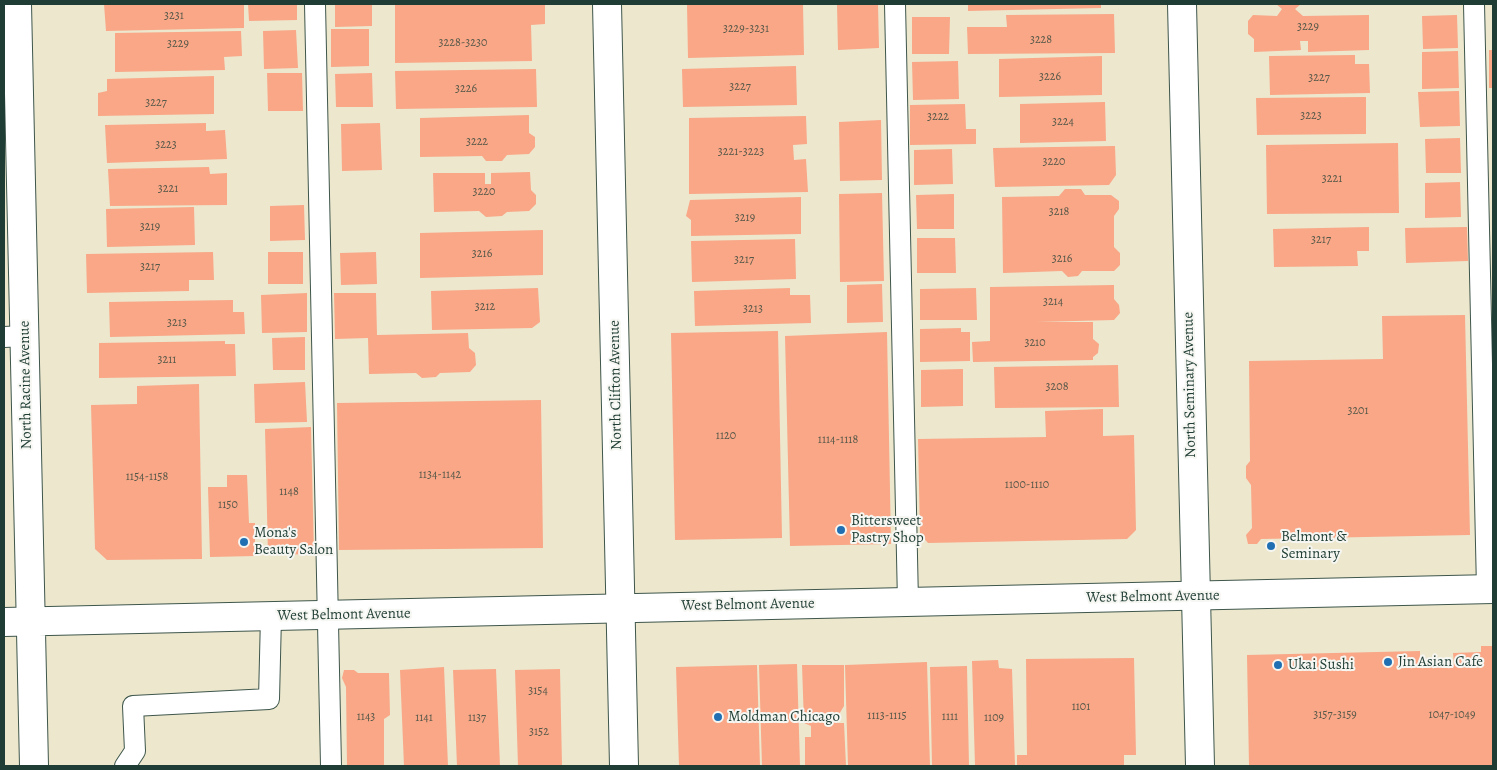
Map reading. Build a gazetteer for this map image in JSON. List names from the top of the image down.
{
  "streets": {
    "street": [
      "North Racine Avenue",
      "North Clifton Avenue",
      "North Seminary Avenue",
      "West Belmont Avenue"
    ]
  },
  "crossings": [
    ["North Racine Avenue", "West Belmont Avenue"],
    ["North Clifton Avenue", "West Belmont Avenue"],
    ["North Seminary Avenue", "West Belmont Avenue"]
  ],
  "places": [
    "Bittersweet Pastry Shop",
    "Mona's Beauty Salon",
    "Belmont & Seminary",
    "Jin Asian Cafe",
    "Ukai Sushi",
    "Moldman Chicago"
  ],
  "house_numbers": [
    "3231",
    "3229",
    "3229-3231",
    "3228",
    "3228-3230",
    "3229",
    "3226",
    "3227",
    "3227",
    "3226",
    "3227",
    "3223",
    "3222",
    "3224",
    "3222",
    "3223",
    "3221-3223",
    "3220",
    "3221",
    "3221",
    "3220",
    "3218",
    "3219",
    "3219",
    "3217",
    "3216",
    "3216",
    "3217",
    "3217",
    "3214",
    "3212",
    "3213",
    "3213",
    "3210",
    "3211",
    "3208",
    "3201",
    "1120",
    "1114-1118",
    "1134-1142",
    "1154-1158",
    "1100-1110",
    "1148",
    "1150",
    "3154",
    "1101",
    "3157-3159",
    "1047-1049",
    "1113-1115",
    "1143",
    "1111",
    "1141",
    "1137",
    "1109",
    "3152"
  ]
}
